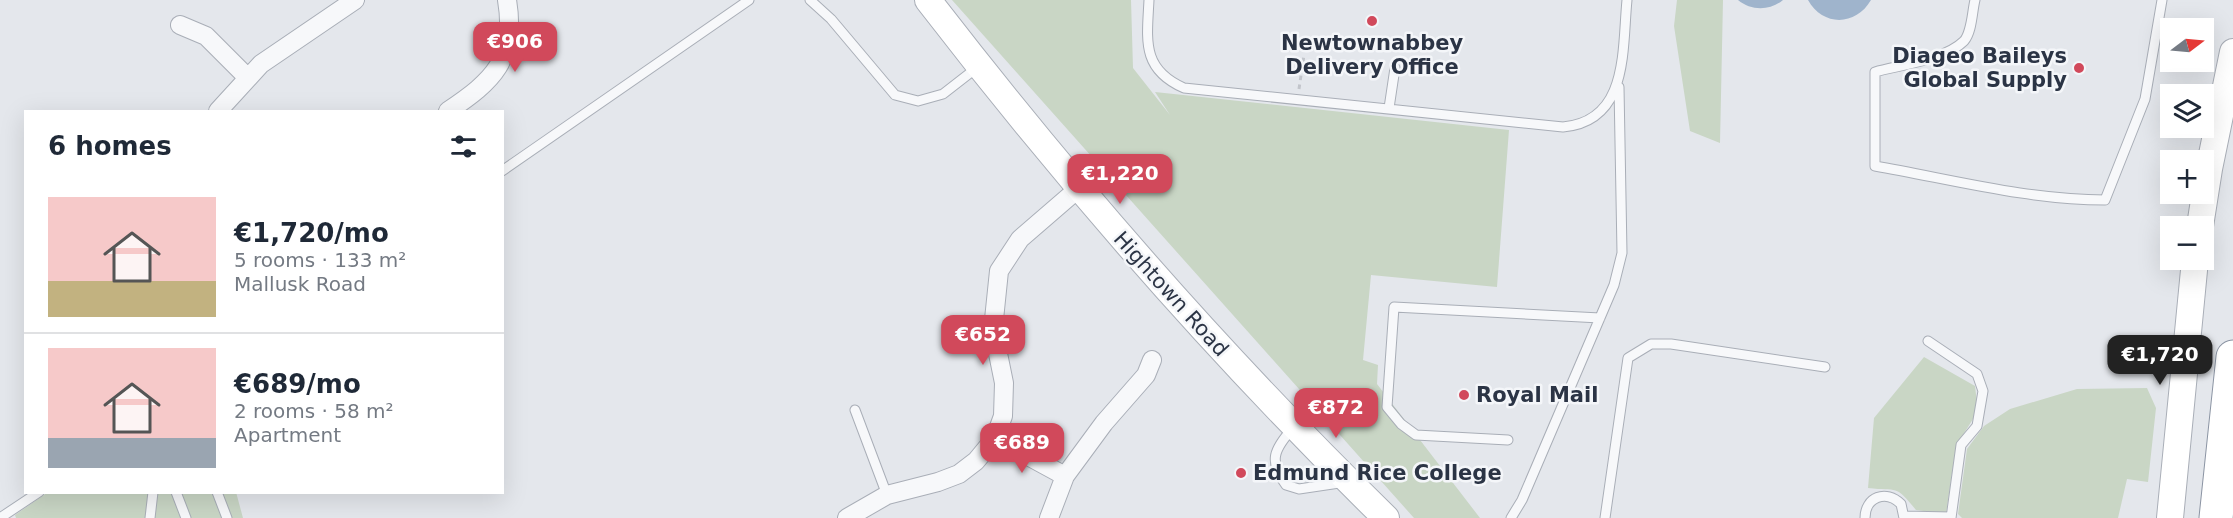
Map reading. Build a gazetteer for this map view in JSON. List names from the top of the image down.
{
  "streets": {
    "main road": ["Hightown Road"]
  },
  "places": [
    "Newtownabbey Delivery Office",
    "Diageo Baileys Global Supply",
    "Royal Mail",
    "Edmund Rice College"
  ],
  "north": "right",
  "page": {
    "map_buttons": ["+", "−"],
    "price": [
      "€906",
      "€1,220",
      "€652",
      "€1,720",
      "€872",
      "€689"
    ],
    "heading": "6 homes",
    "list": [
      {
        "name": "€1,720/mo",
        "note": "5 rooms · 133 m² · Mallusk Road"
      },
      {
        "name": "€689/mo",
        "note": "2 rooms · 58 m² · Apartment"
      }
    ]
  }
}
